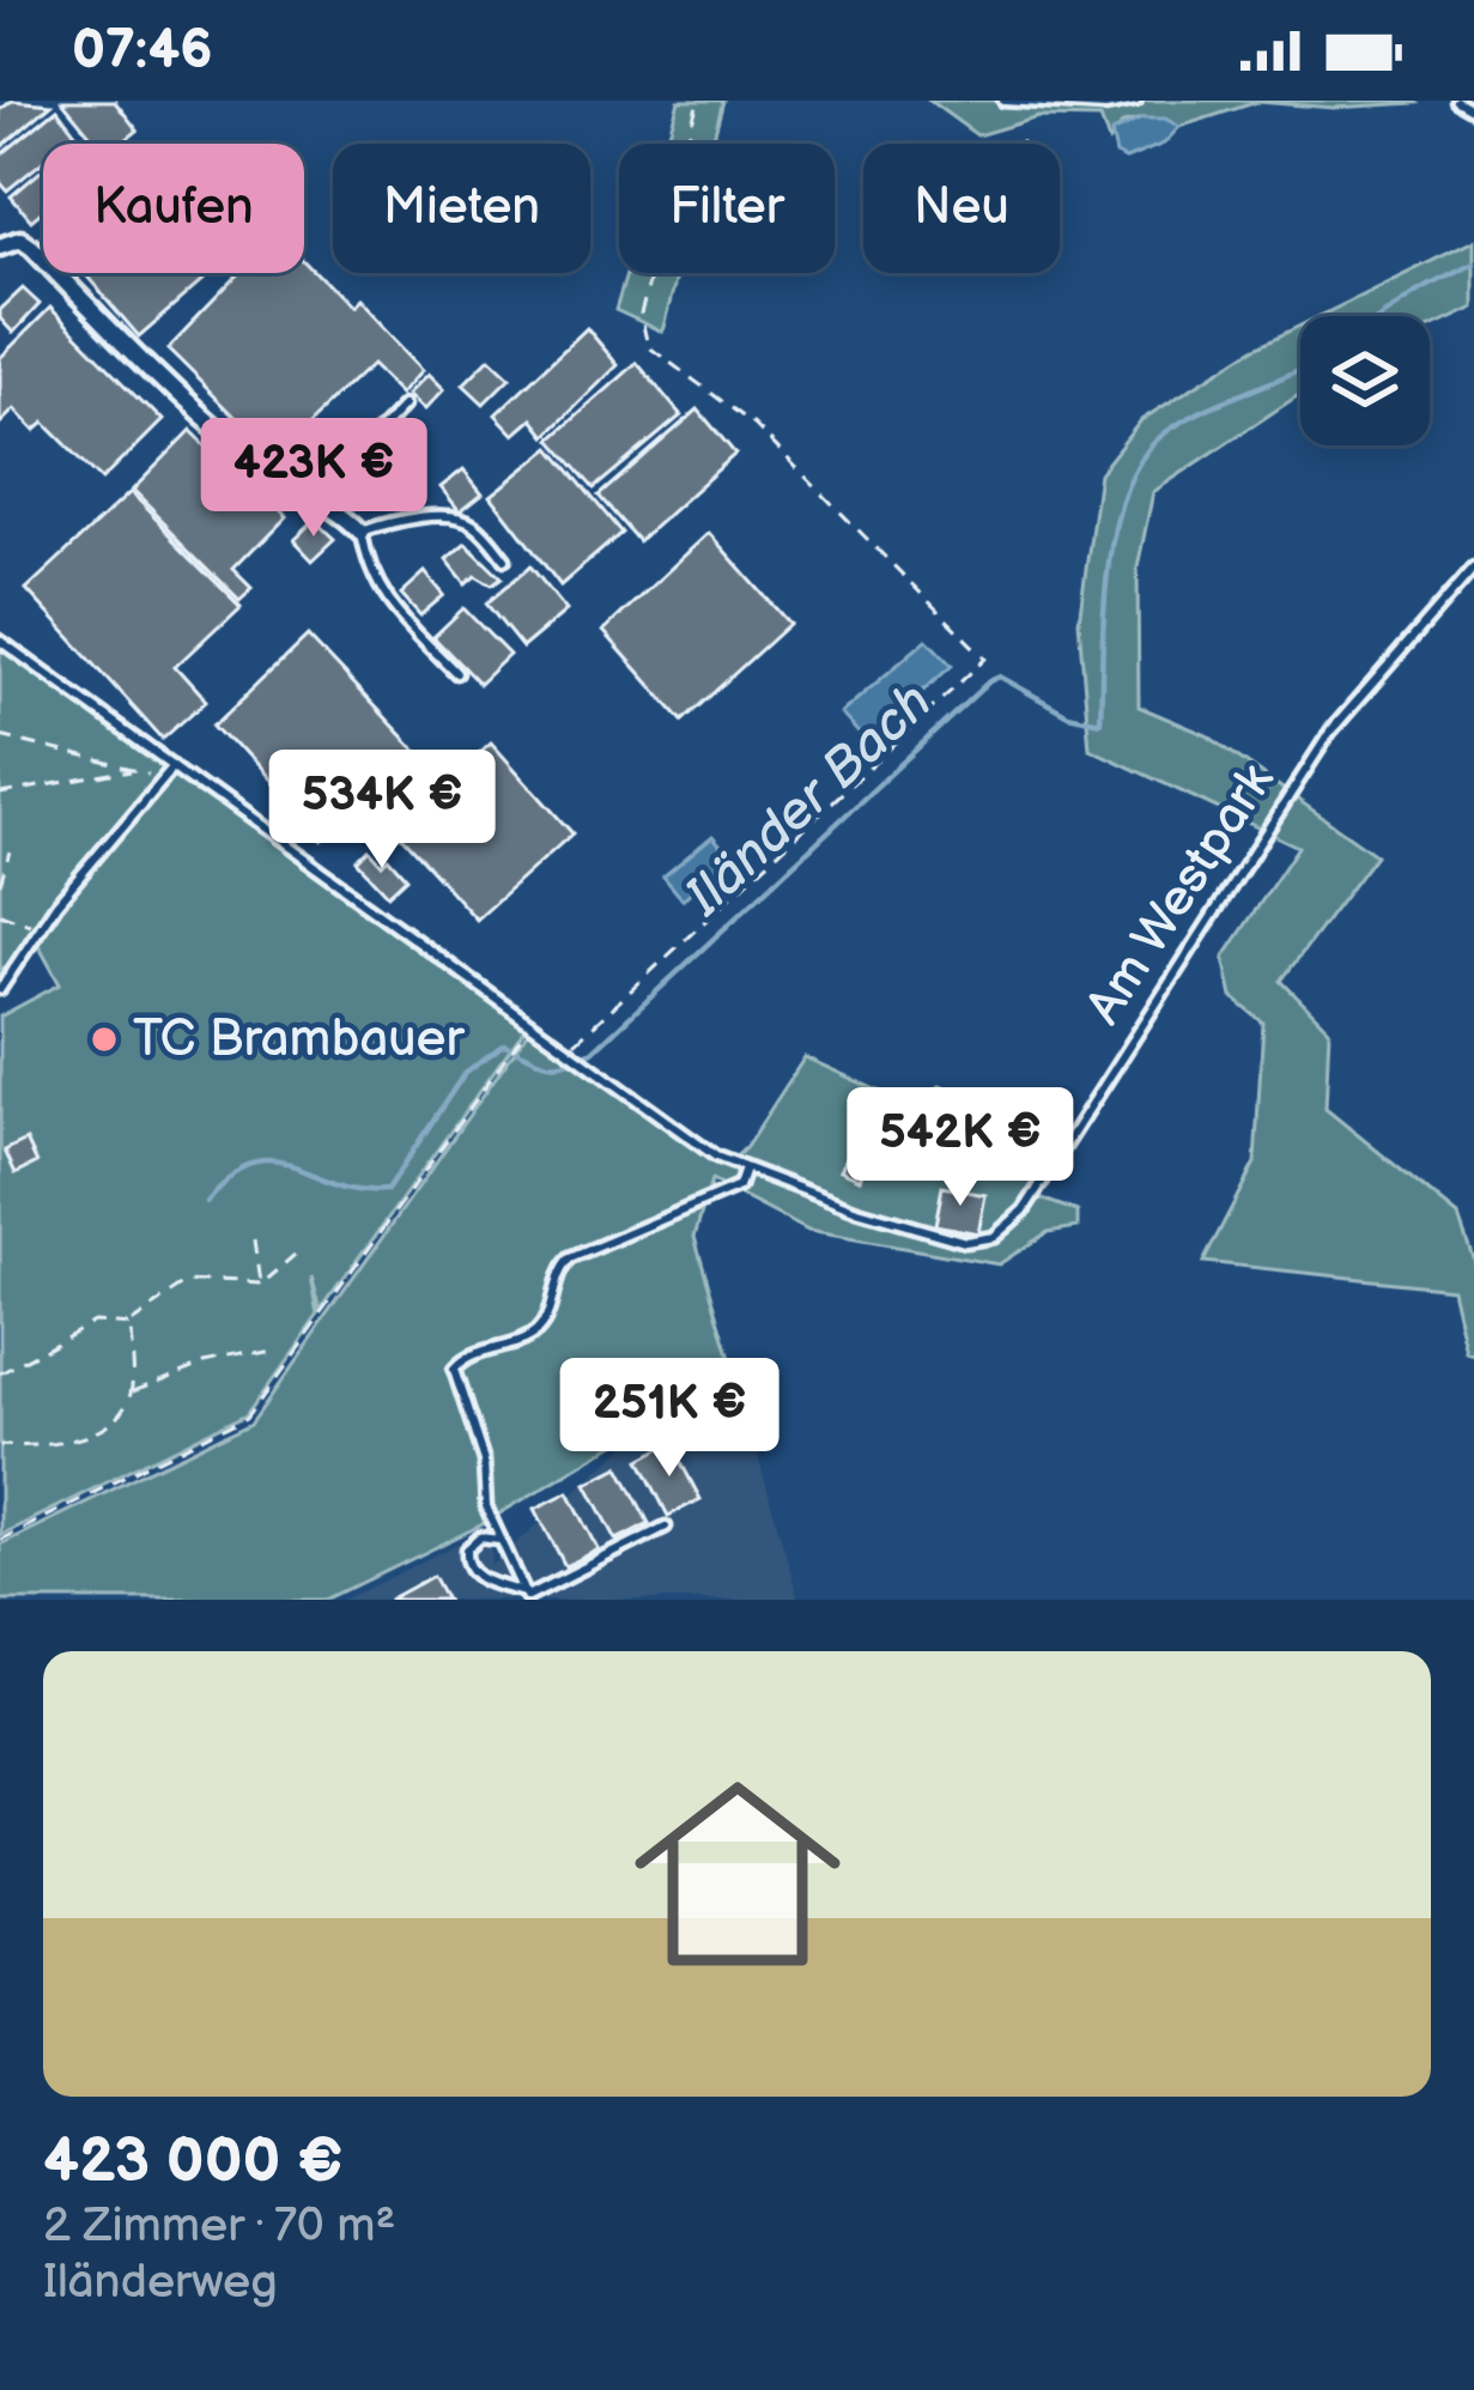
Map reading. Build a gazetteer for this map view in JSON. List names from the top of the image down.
{
  "streets": {
    "lane": ["Am Westpark"]
  },
  "water": ["Iländer Bach"],
  "places": ["TC Brambauer"],
  "page": {
    "status": "07:46",
    "chip": [
      "Kaufen",
      "Mieten",
      "Filter",
      "Neu"
    ],
    "price": [
      "423K €",
      "534K €",
      "542K €",
      "251K €"
    ],
    "list": [
      {
        "name": "423 000 €",
        "note": "2 Zimmer · 70 m² · Iländerweg"
      }
    ]
  }
}
